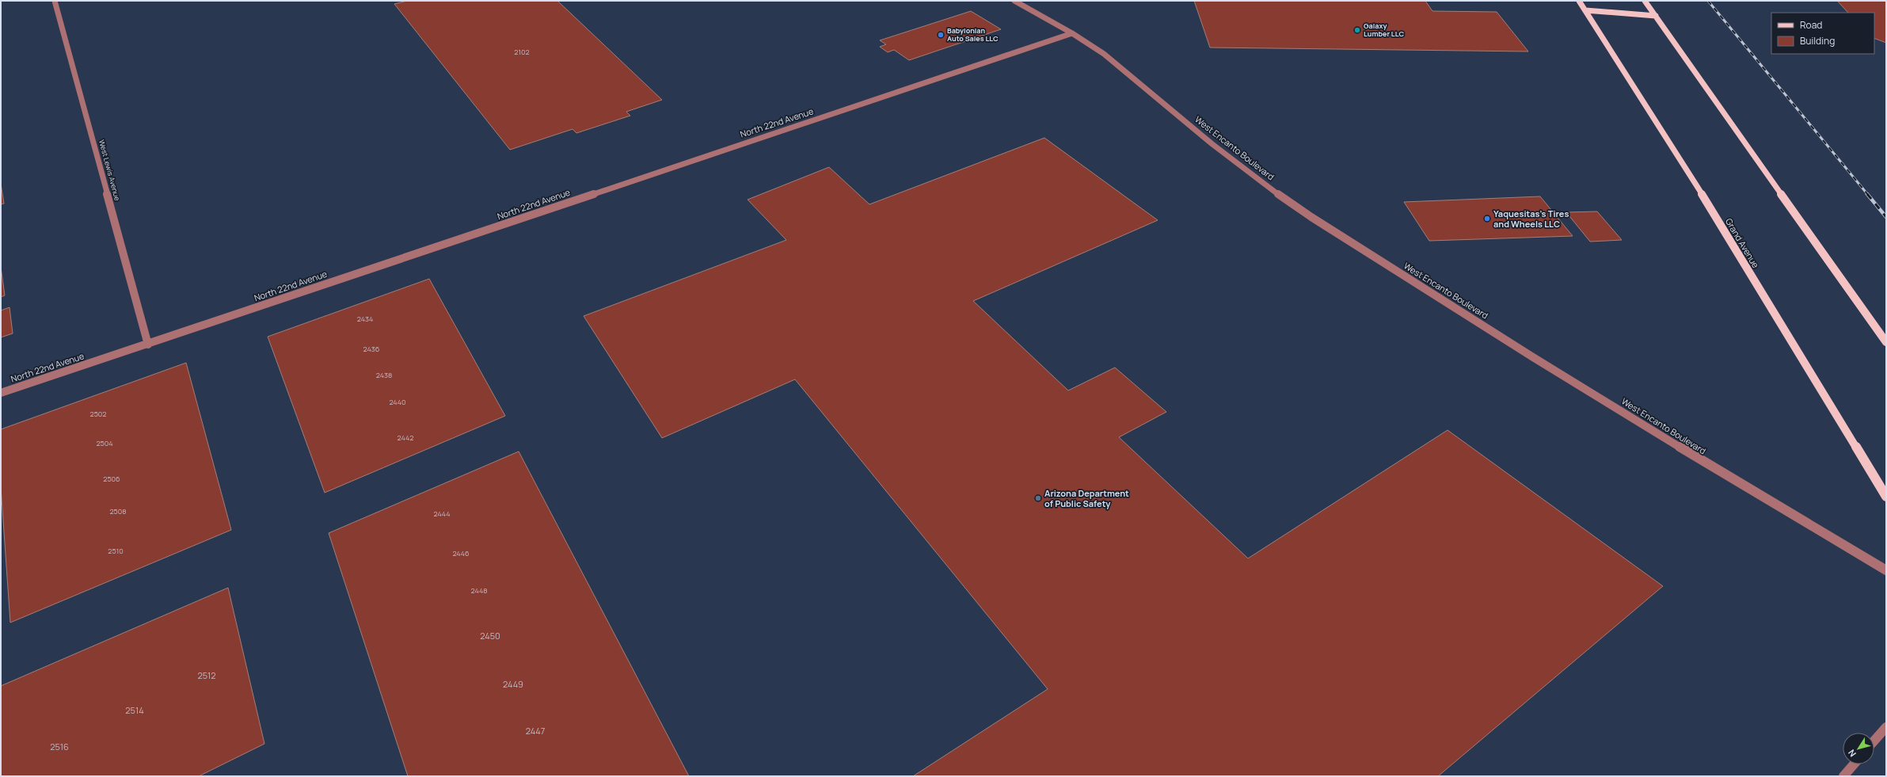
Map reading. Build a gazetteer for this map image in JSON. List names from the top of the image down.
{
  "streets": {
    "main road": ["Grand Avenue"],
    "street": ["North 22nd Avenue", "West Encanto Boulevard", "West Lewis Avenue"]
  },
  "crossings": [
    ["North 22nd Avenue", "West Encanto Boulevard"],
    ["North 22nd Avenue", "West Lewis Avenue"]
  ],
  "places": [
    "Galaxy Lumber LLC",
    "Babylonian Auto Sales LLC",
    "Yaquesitas's Tires and Wheels LLC",
    "Arizona Department of Public Safety"
  ],
  "house_numbers": [
    "2102",
    "2434",
    "2436",
    "2438",
    "2440",
    "2502",
    "2442",
    "2504",
    "2506",
    "2508",
    "2444",
    "2510",
    "2446",
    "2448",
    "2450",
    "2512",
    "2449",
    "2514",
    "2447",
    "2516"
  ],
  "legend": ["Road", "Building"],
  "north": "bottom left"
}
